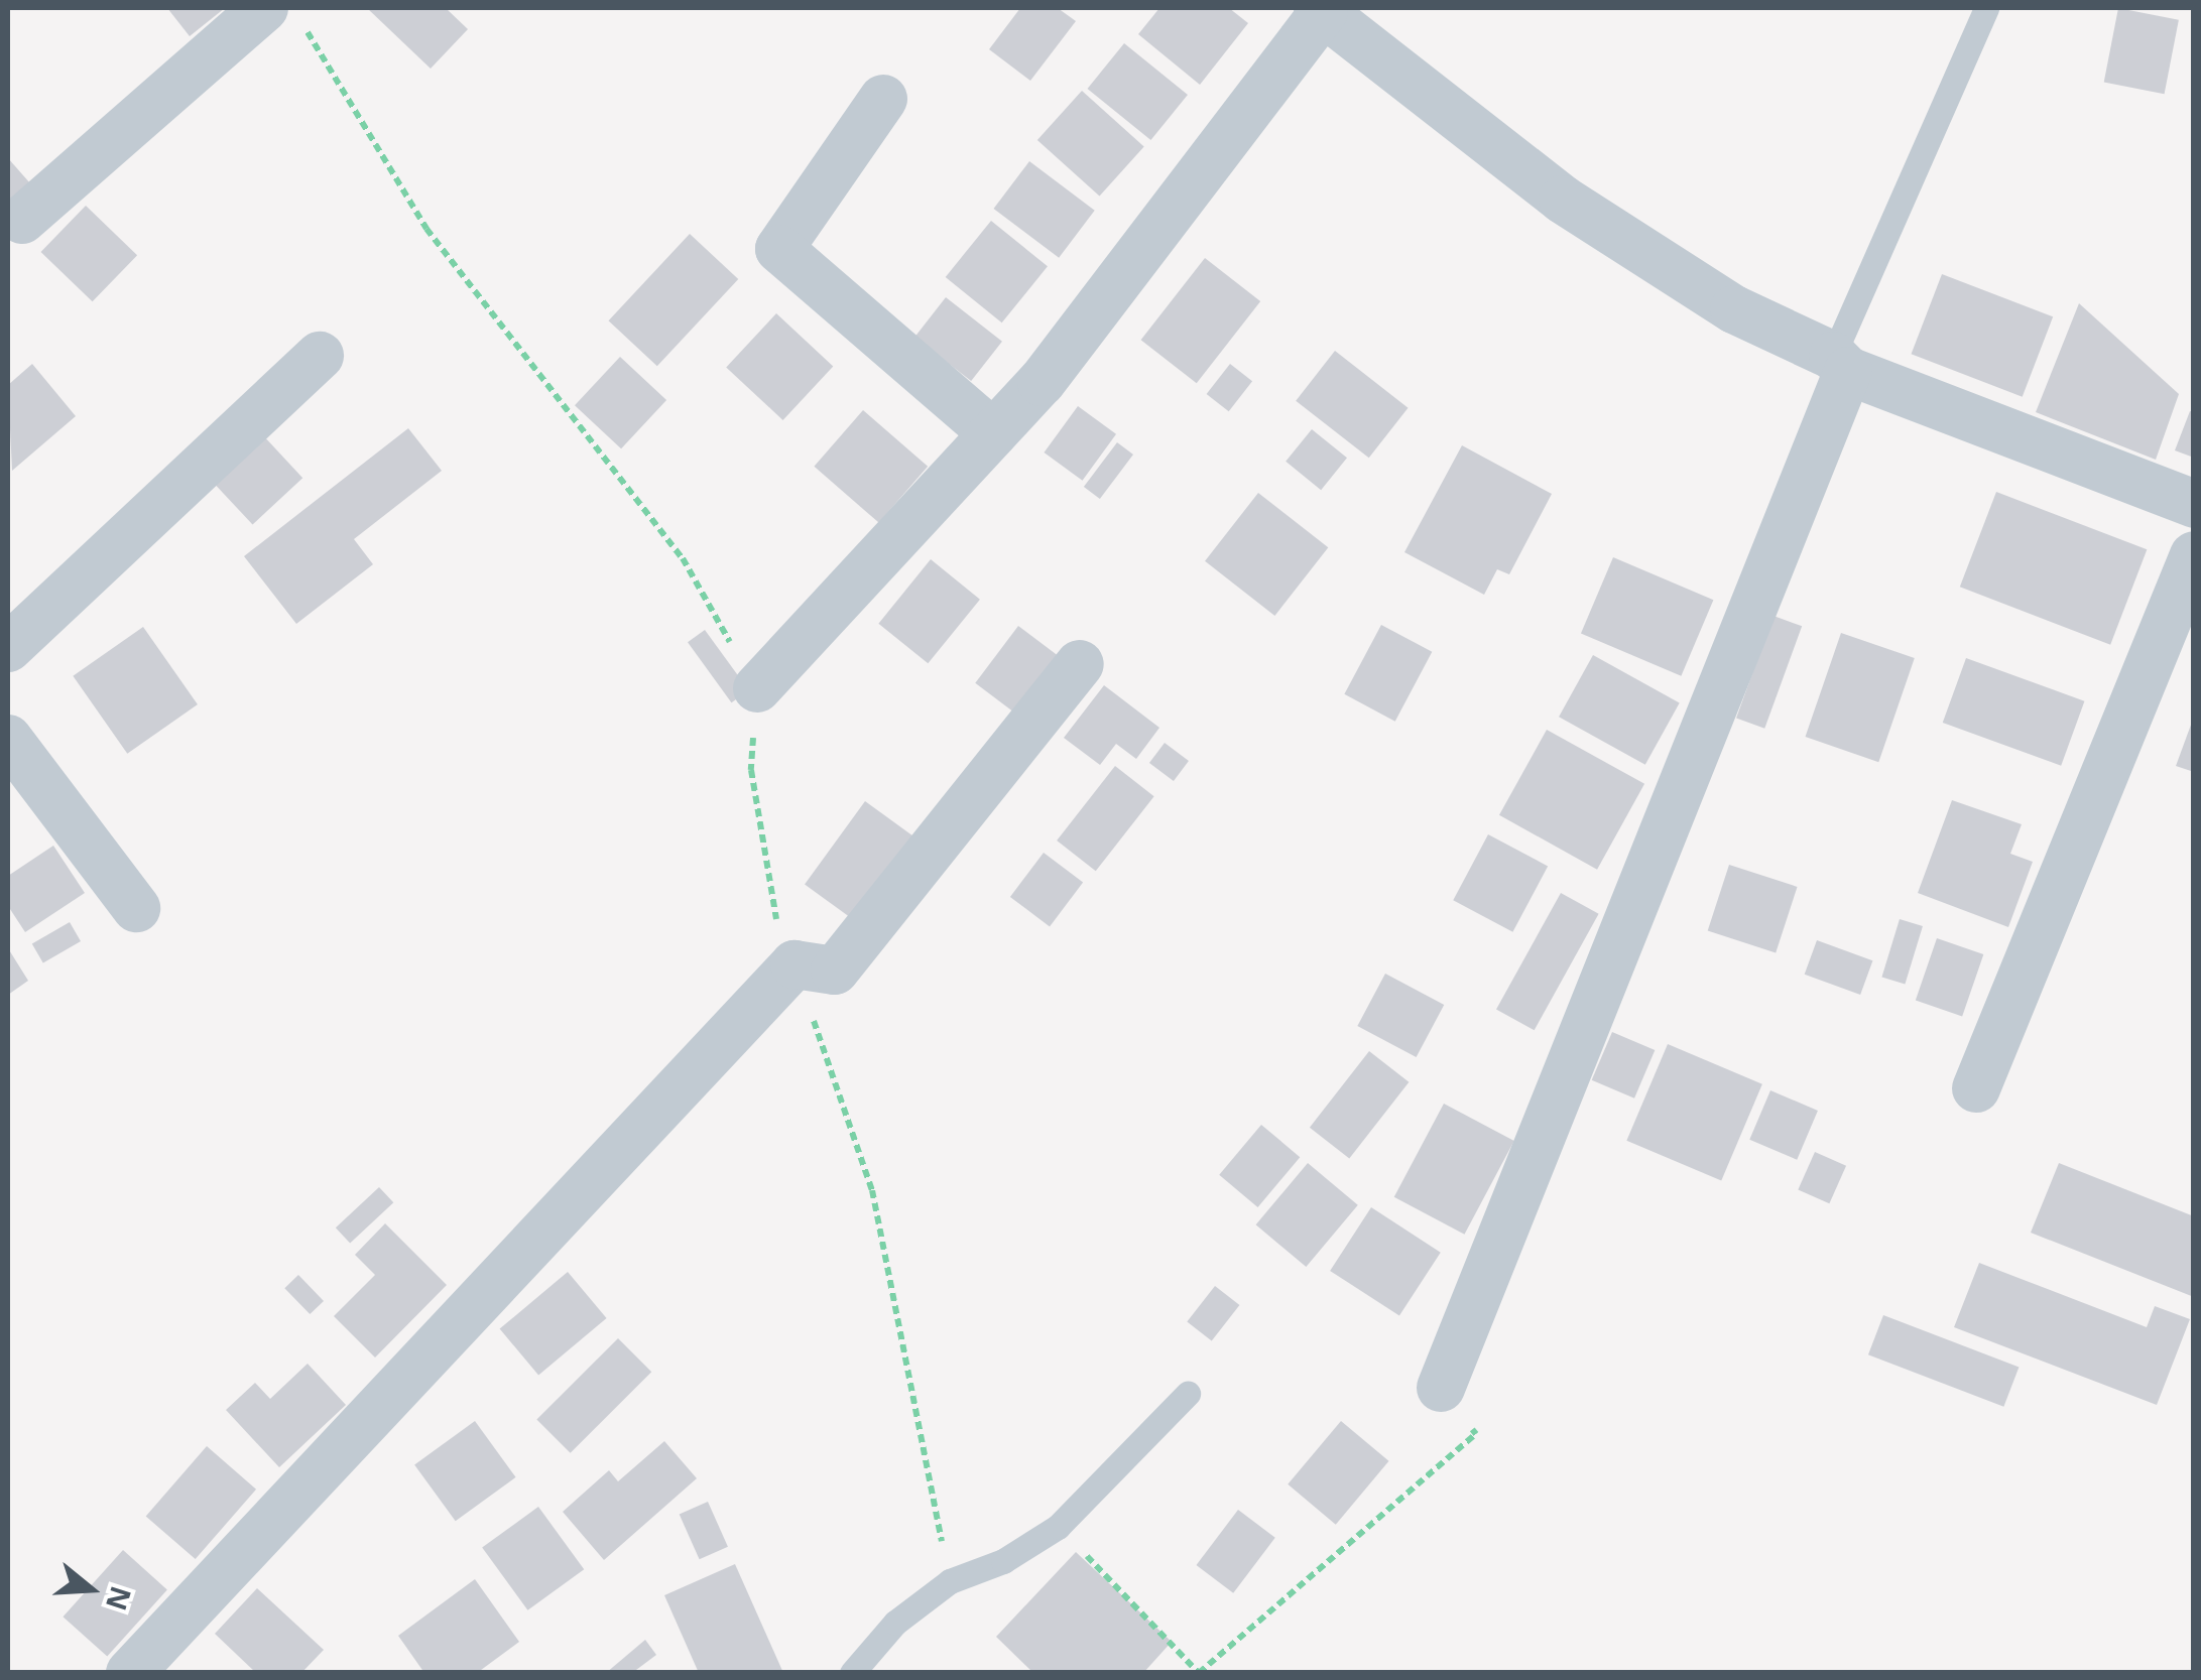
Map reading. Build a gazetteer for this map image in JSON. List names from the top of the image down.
{
  "north": "right"
}
